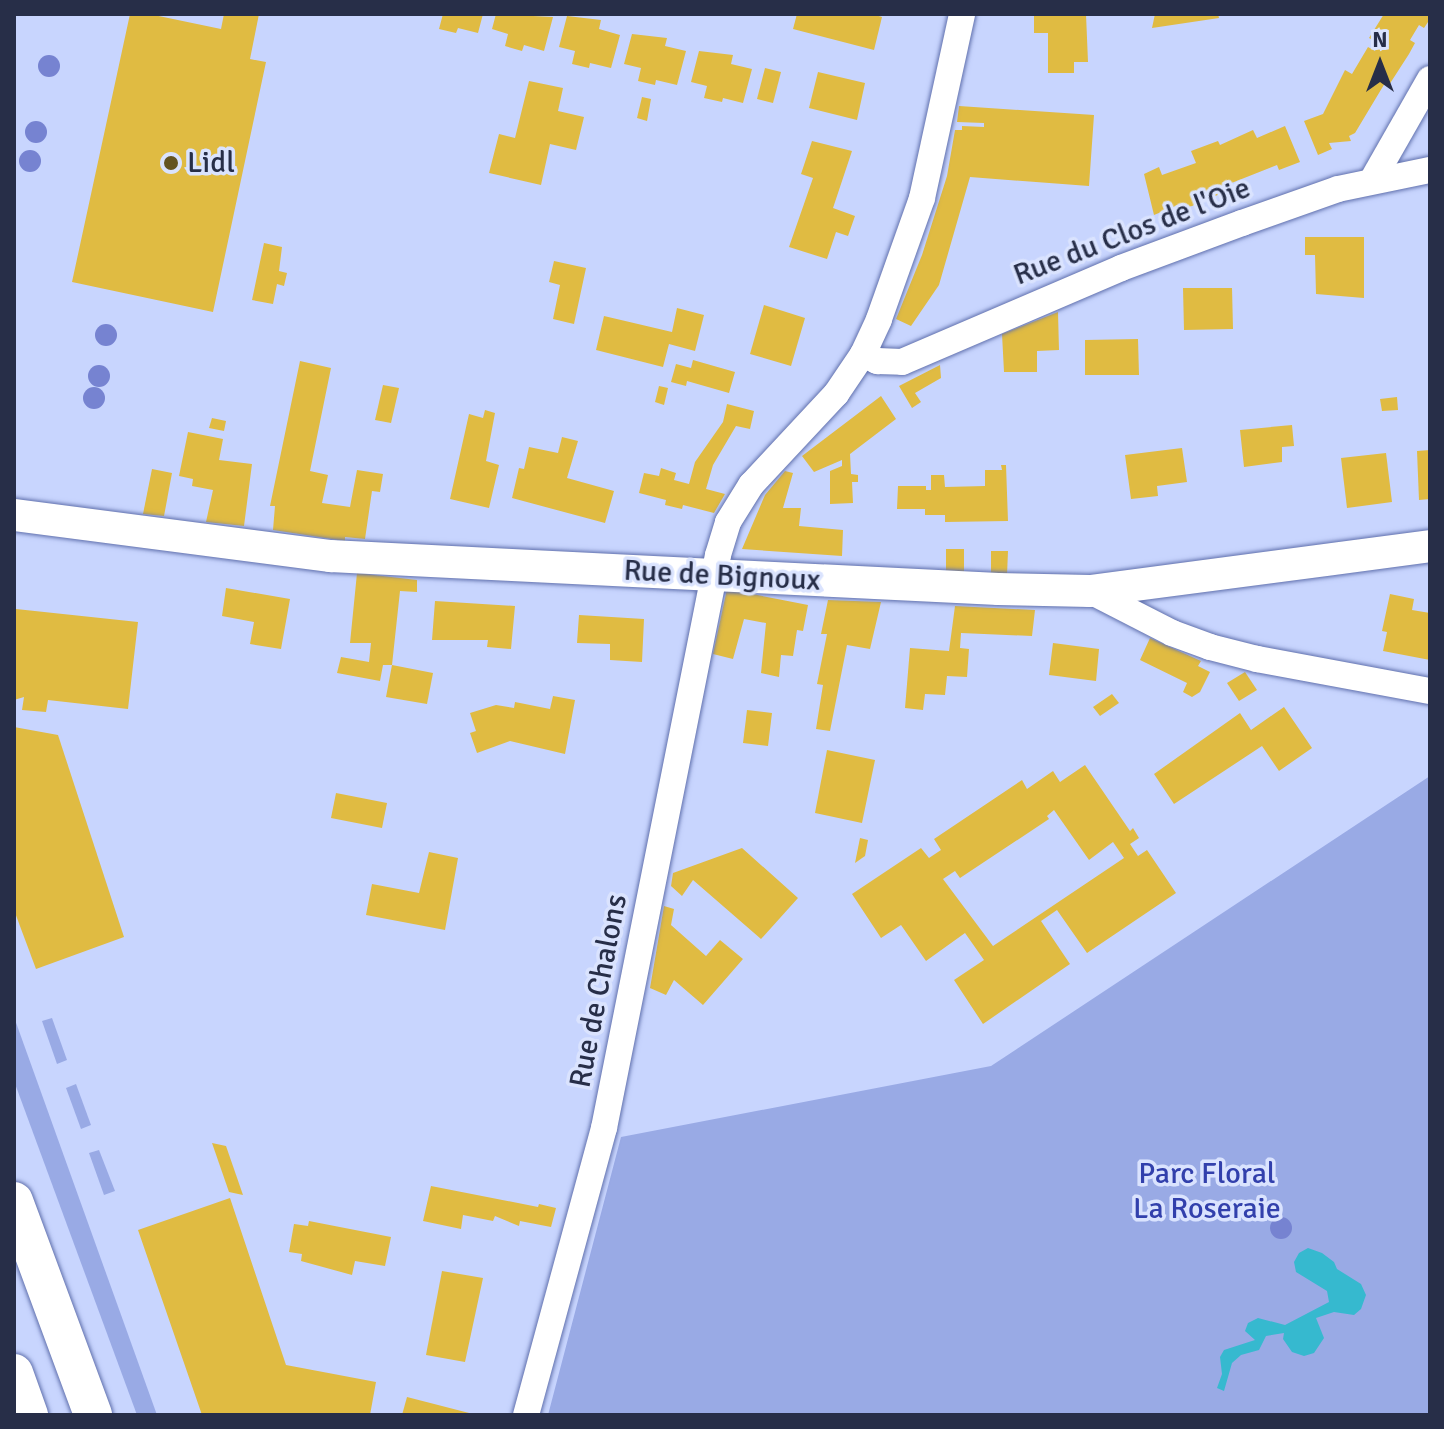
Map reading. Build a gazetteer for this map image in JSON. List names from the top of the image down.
{
  "streets": {
    "street": ["Rue du Clos de l'Oie", "Rue de Bignoux", "Rue de Chalons"]
  },
  "crossings": [
    ["Rue du Clos de l'Oie", "Rue de Chalons"],
    ["Rue de Bignoux", "Rue de Chalons"]
  ],
  "parks": ["Parc Floral La Roseraie"],
  "places": ["Lidl"],
  "north": "top"
}
